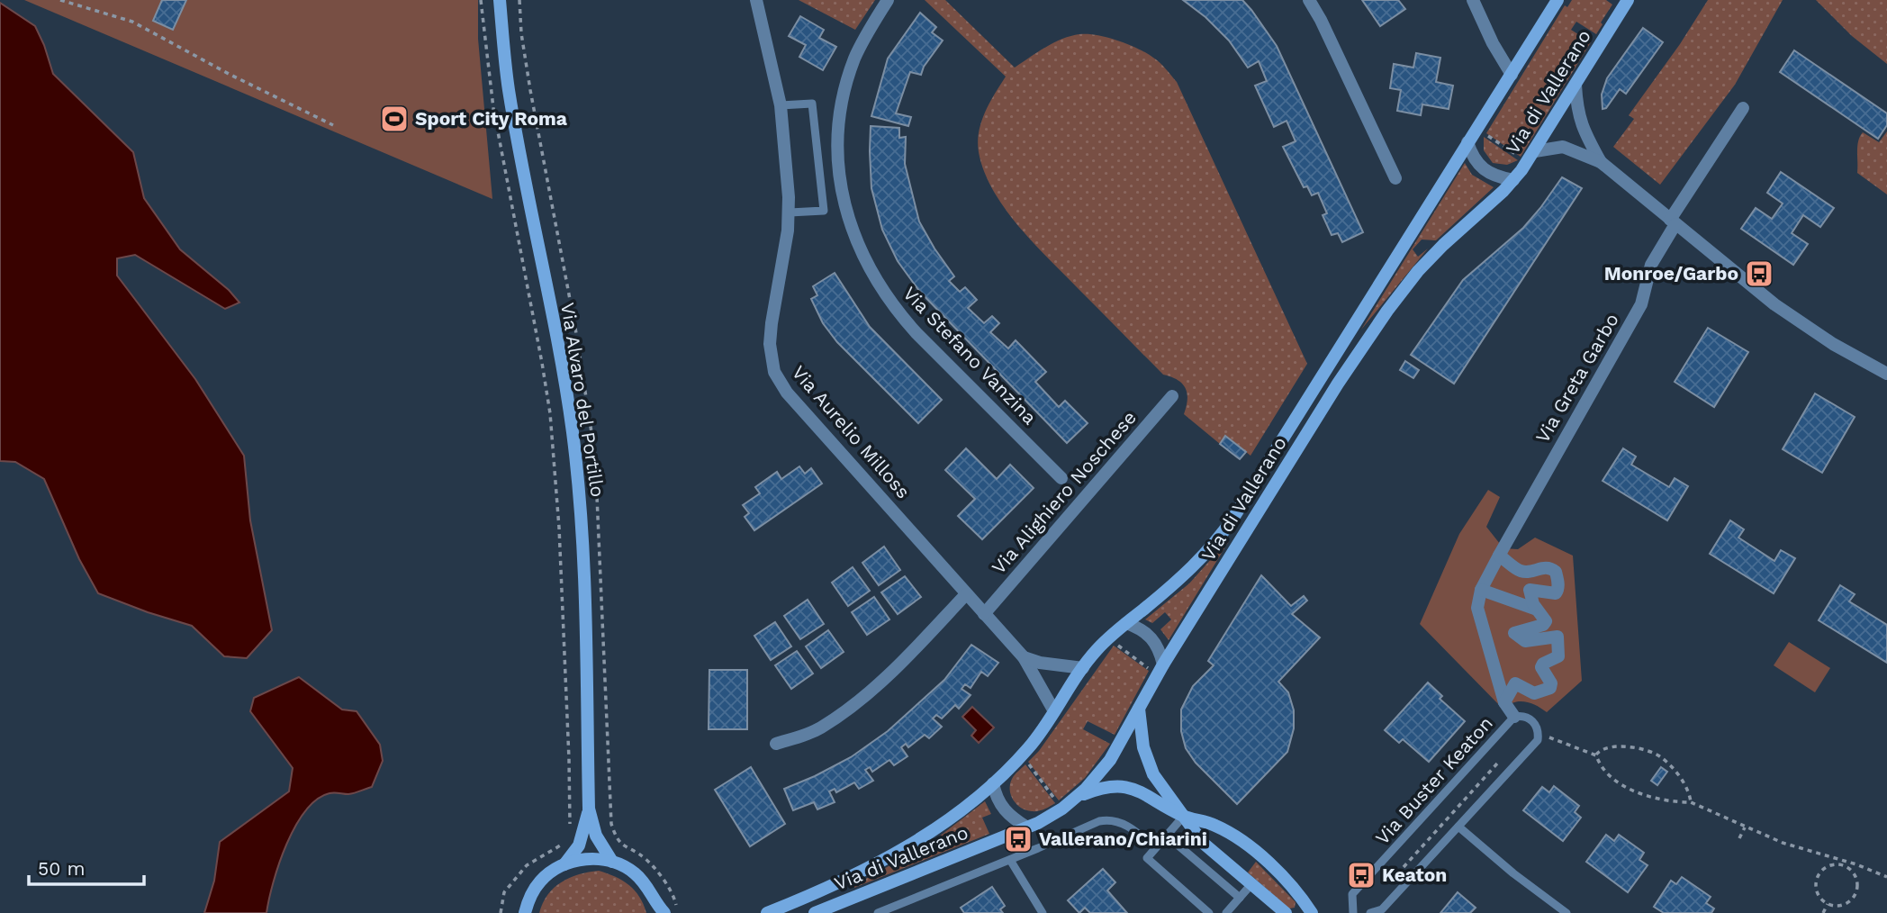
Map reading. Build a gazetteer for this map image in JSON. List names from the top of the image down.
{
  "streets": {
    "street": [
      "Via di Vallerano",
      "Via Stefano Vanzina",
      "Via Greta Garbo",
      "Via Alvaro del Portillo",
      "Via Aurelio Milloss",
      "Via Alighiero Noschese"
    ],
    "lane": ["Via Buster Keaton"]
  },
  "crossings": [
    ["Via di Vallerano", "Via Aurelio Milloss"],
    ["Via Aurelio Milloss", "Via Alighiero Noschese"]
  ],
  "places": {
    "sports": ["Sport City Roma"],
    "bus stop": ["Monroe/Garbo", "Vallerano/Chiarini", "Keaton"]
  },
  "scale_bar": "50 m"
}
